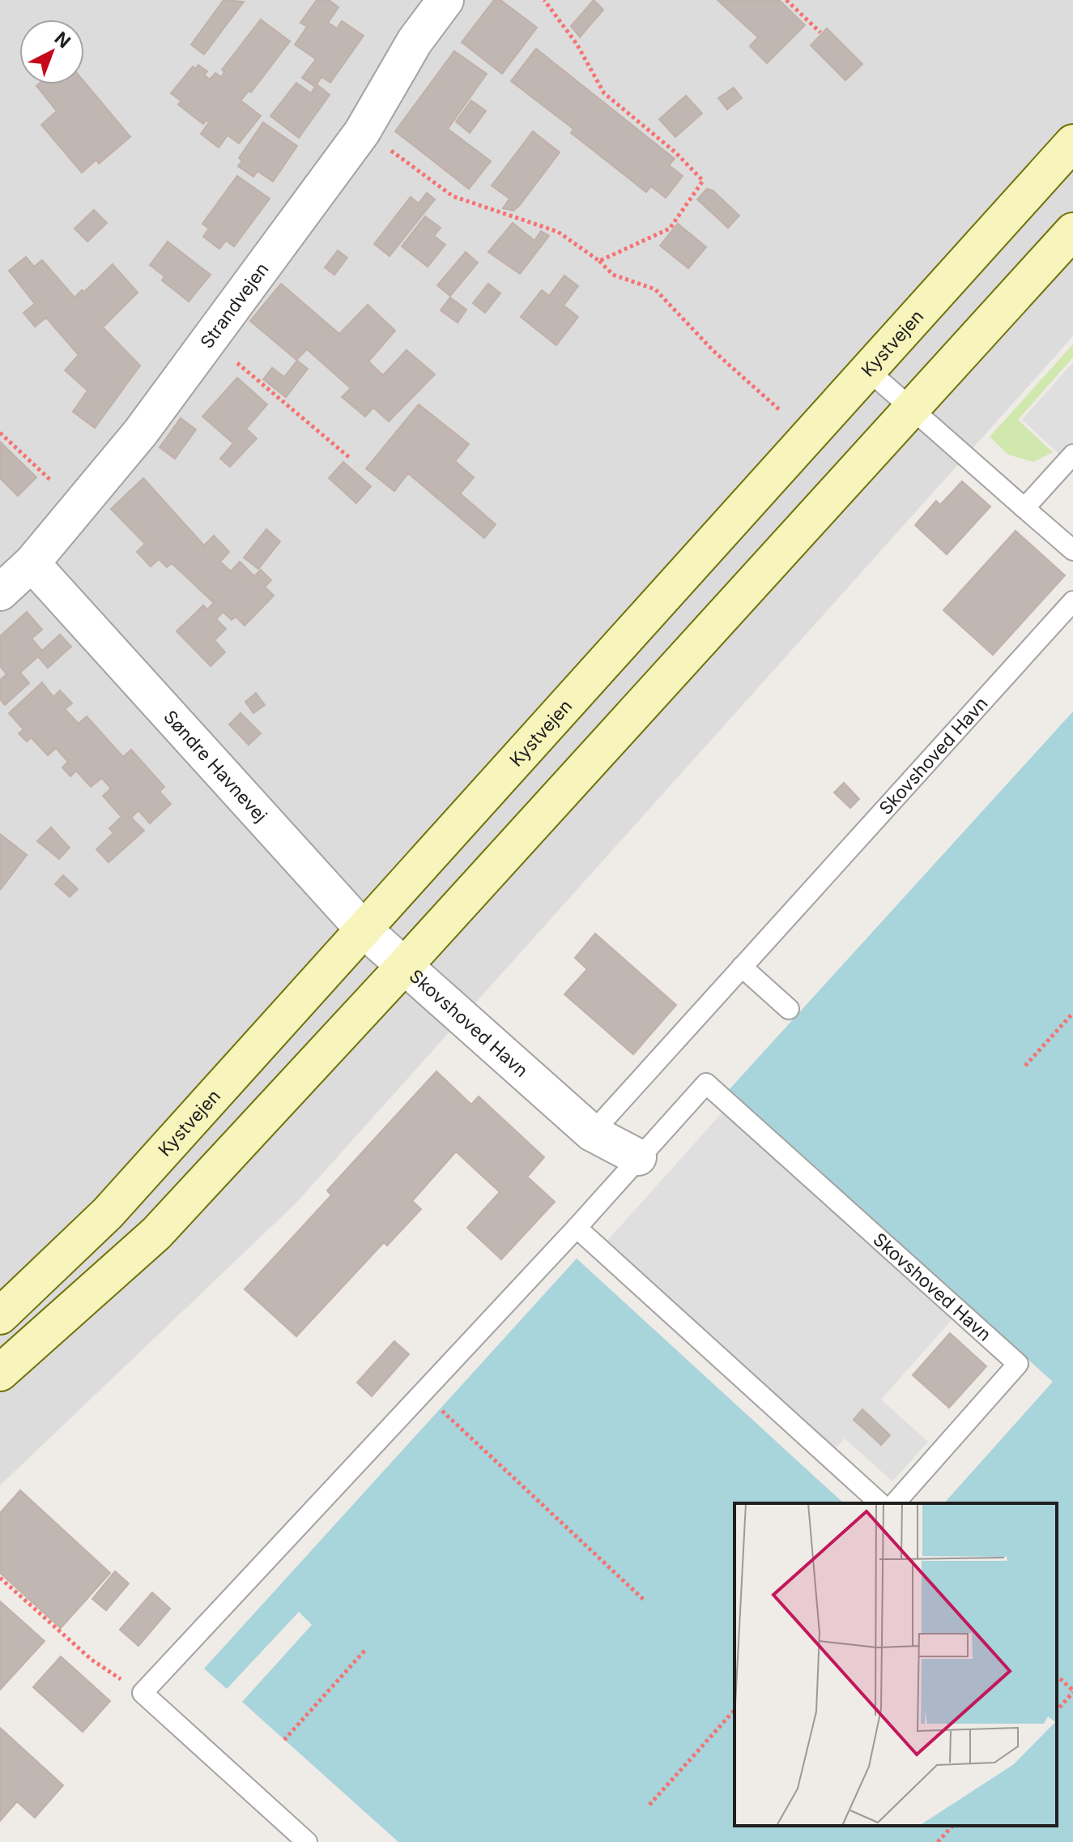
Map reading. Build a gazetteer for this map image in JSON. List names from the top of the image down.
{
  "streets": {
    "main road": ["Kystvejen"],
    "street": ["Strandvejen", "Skovshoved Havn", "Søndre Havnevej"]
  },
  "crossings": [
    ["Strandvejen", "Søndre Havnevej"],
    ["Kystvejen", "Søndre Havnevej"],
    ["Skovshoved Havn", "Søndre Havnevej"]
  ],
  "north": "top right"
}
